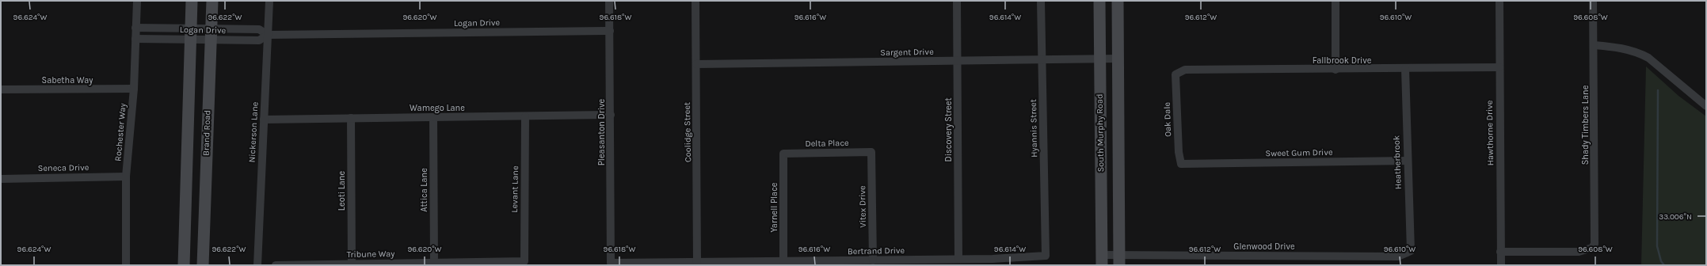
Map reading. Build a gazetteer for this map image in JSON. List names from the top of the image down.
{
  "streets": {
    "main road": ["Brand Road", "South Murphy Road"],
    "street": [
      "Logan Drive",
      "Sargent Drive",
      "Fallbrook Drive",
      "Sabetha Way",
      "Wamego Lane",
      "Oak Dale",
      "Shady Timbers Lane",
      "Hyannis Street",
      "Discovery Street",
      "Rochester Way",
      "Nickerson Lane",
      "Pleasanton Drive",
      "Coolidge Street",
      "Hawthorne Drive",
      "Delta Place",
      "Sweet Gum Drive",
      "Heatherbrook",
      "Seneca Drive",
      "Levant Lane",
      "Attica Lane",
      "Leoti Lane",
      "Vitex Drive",
      "Yarnell Place",
      "Glenwood Drive",
      "Bertrand Drive",
      "Tribune Way"
    ]
  },
  "crossings": [
    ["Logan Drive", "Rochester Way"],
    ["Logan Drive", "Nickerson Lane"],
    ["Logan Drive", "Pleasanton Drive"],
    ["Logan Drive", "Brand Road"],
    ["Sargent Drive", "Hyannis Street"],
    ["Sargent Drive", "Discovery Street"],
    ["Sargent Drive", "Coolidge Street"],
    ["Sargent Drive", "South Murphy Road"],
    ["Fallbrook Drive", "Oak Dale"],
    ["Fallbrook Drive", "Hawthorne Drive"],
    ["Fallbrook Drive", "Heatherbrook"],
    ["Sabetha Way", "Rochester Way"],
    ["Wamego Lane", "Nickerson Lane"],
    ["Wamego Lane", "Pleasanton Drive"],
    ["Wamego Lane", "Levant Lane"],
    ["Wamego Lane", "Attica Lane"],
    ["Wamego Lane", "Leoti Lane"],
    ["Oak Dale", "Sweet Gum Drive"],
    ["Shady Timbers Lane", "Hawthorne Drive"],
    ["Hyannis Street", "Bertrand Drive"],
    ["Discovery Street", "Bertrand Drive"],
    ["Rochester Way", "Seneca Drive"],
    ["Pleasanton Drive", "Bertrand Drive"],
    ["Coolidge Street", "Bertrand Drive"],
    ["South Murphy Road", "Glenwood Drive"],
    ["Delta Place", "Vitex Drive"],
    ["Delta Place", "Yarnell Place"],
    ["Sweet Gum Drive", "Heatherbrook"],
    ["Heatherbrook", "Glenwood Drive"],
    ["Levant Lane", "Tribune Way"],
    ["Attica Lane", "Tribune Way"],
    ["Leoti Lane", "Tribune Way"],
    ["Vitex Drive", "Bertrand Drive"],
    ["Yarnell Place", "Bertrand Drive"]
  ],
  "coordinates": [
    "96.624°W",
    "96.622°W",
    "96.620°W",
    "96.618°W",
    "96.616°W",
    "96.614°W",
    "96.612°W",
    "96.610°W",
    "96.608°W",
    "33.006°N"
  ]
}
